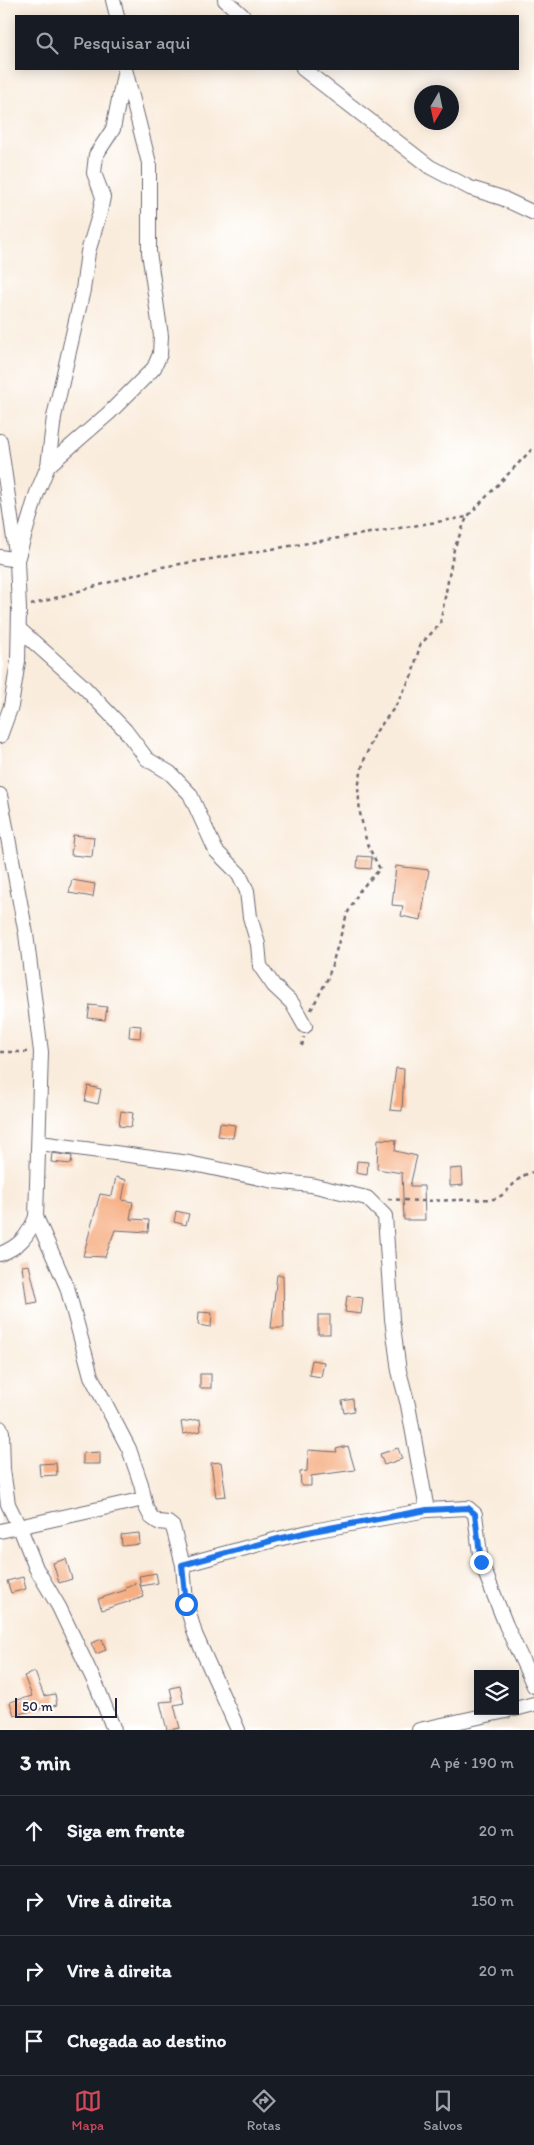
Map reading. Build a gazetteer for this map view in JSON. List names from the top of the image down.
{
  "scale_bar": "50 m",
  "north": "bottom",
  "page": {
    "search": "Pesquisar aqui",
    "scale": "50 m",
    "heading": ["3 min", "A pé · 190 m"],
    "list": [
      ["Siga em frente", "20 m"],
      ["Vire à direita", "150 m"],
      ["Vire à direita", "20 m"],
      "Chegada ao destino"
    ],
    "nav": ["Mapa", "Rotas", "Salvos"]
  }
}
